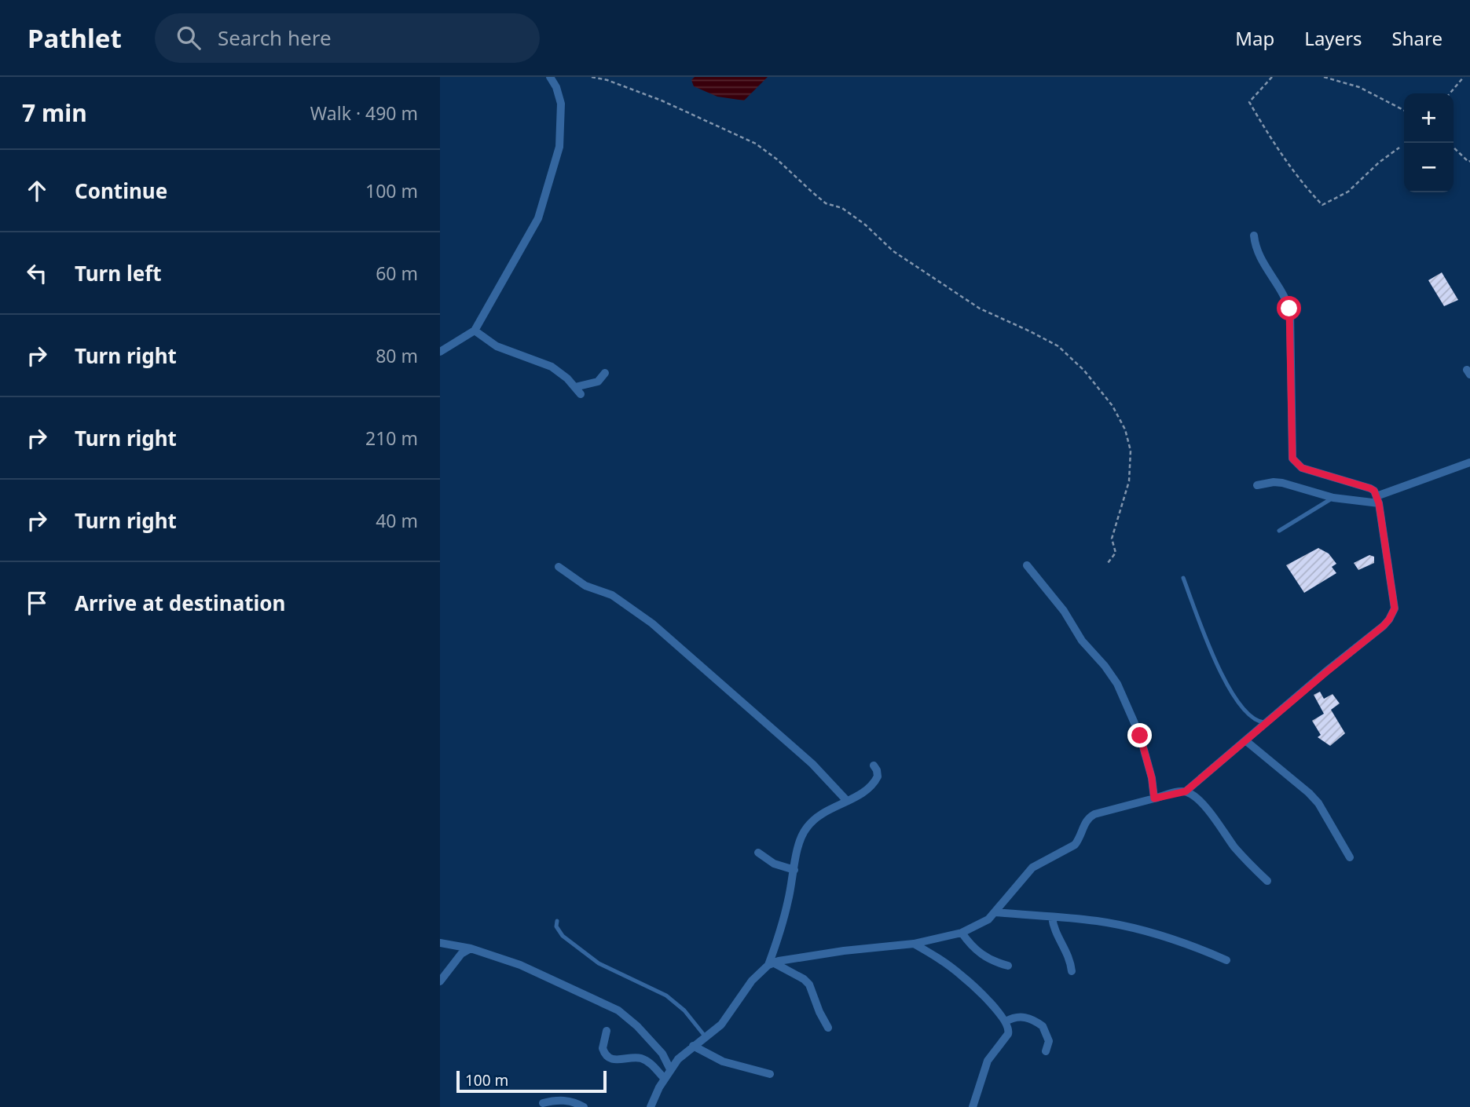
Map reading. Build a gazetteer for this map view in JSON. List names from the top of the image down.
{
  "scale_bar": "100 m",
  "page": {
    "header": "Pathlet",
    "search": "Search here",
    "nav": ["Map", "Layers", "Share"],
    "heading": ["7 min", "Walk · 490 m"],
    "map_buttons": ["+", "−"],
    "list": [
      ["Continue", "100 m"],
      ["Turn left", "60 m"],
      ["Turn right", "80 m"],
      ["Turn right", "210 m"],
      ["Turn right", "40 m"],
      "Arrive at destination"
    ],
    "scale": "100 m"
  }
}
